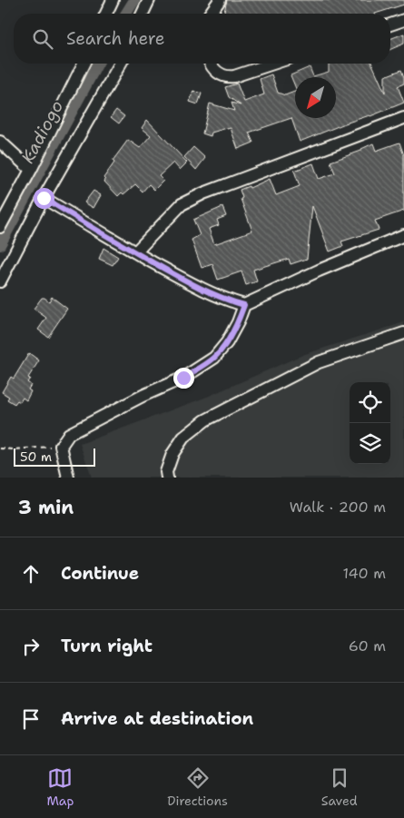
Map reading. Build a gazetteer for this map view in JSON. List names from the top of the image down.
{
  "water": ["Kadiogo"],
  "scale_bar": "50 m",
  "north": "bottom left",
  "page": {
    "search": "Search here",
    "scale": "50 m",
    "heading": ["3 min", "Walk · 200 m"],
    "list": [
      ["Continue", "140 m"],
      ["Turn right", "60 m"],
      "Arrive at destination"
    ],
    "nav": ["Map", "Directions", "Saved"]
  }
}
